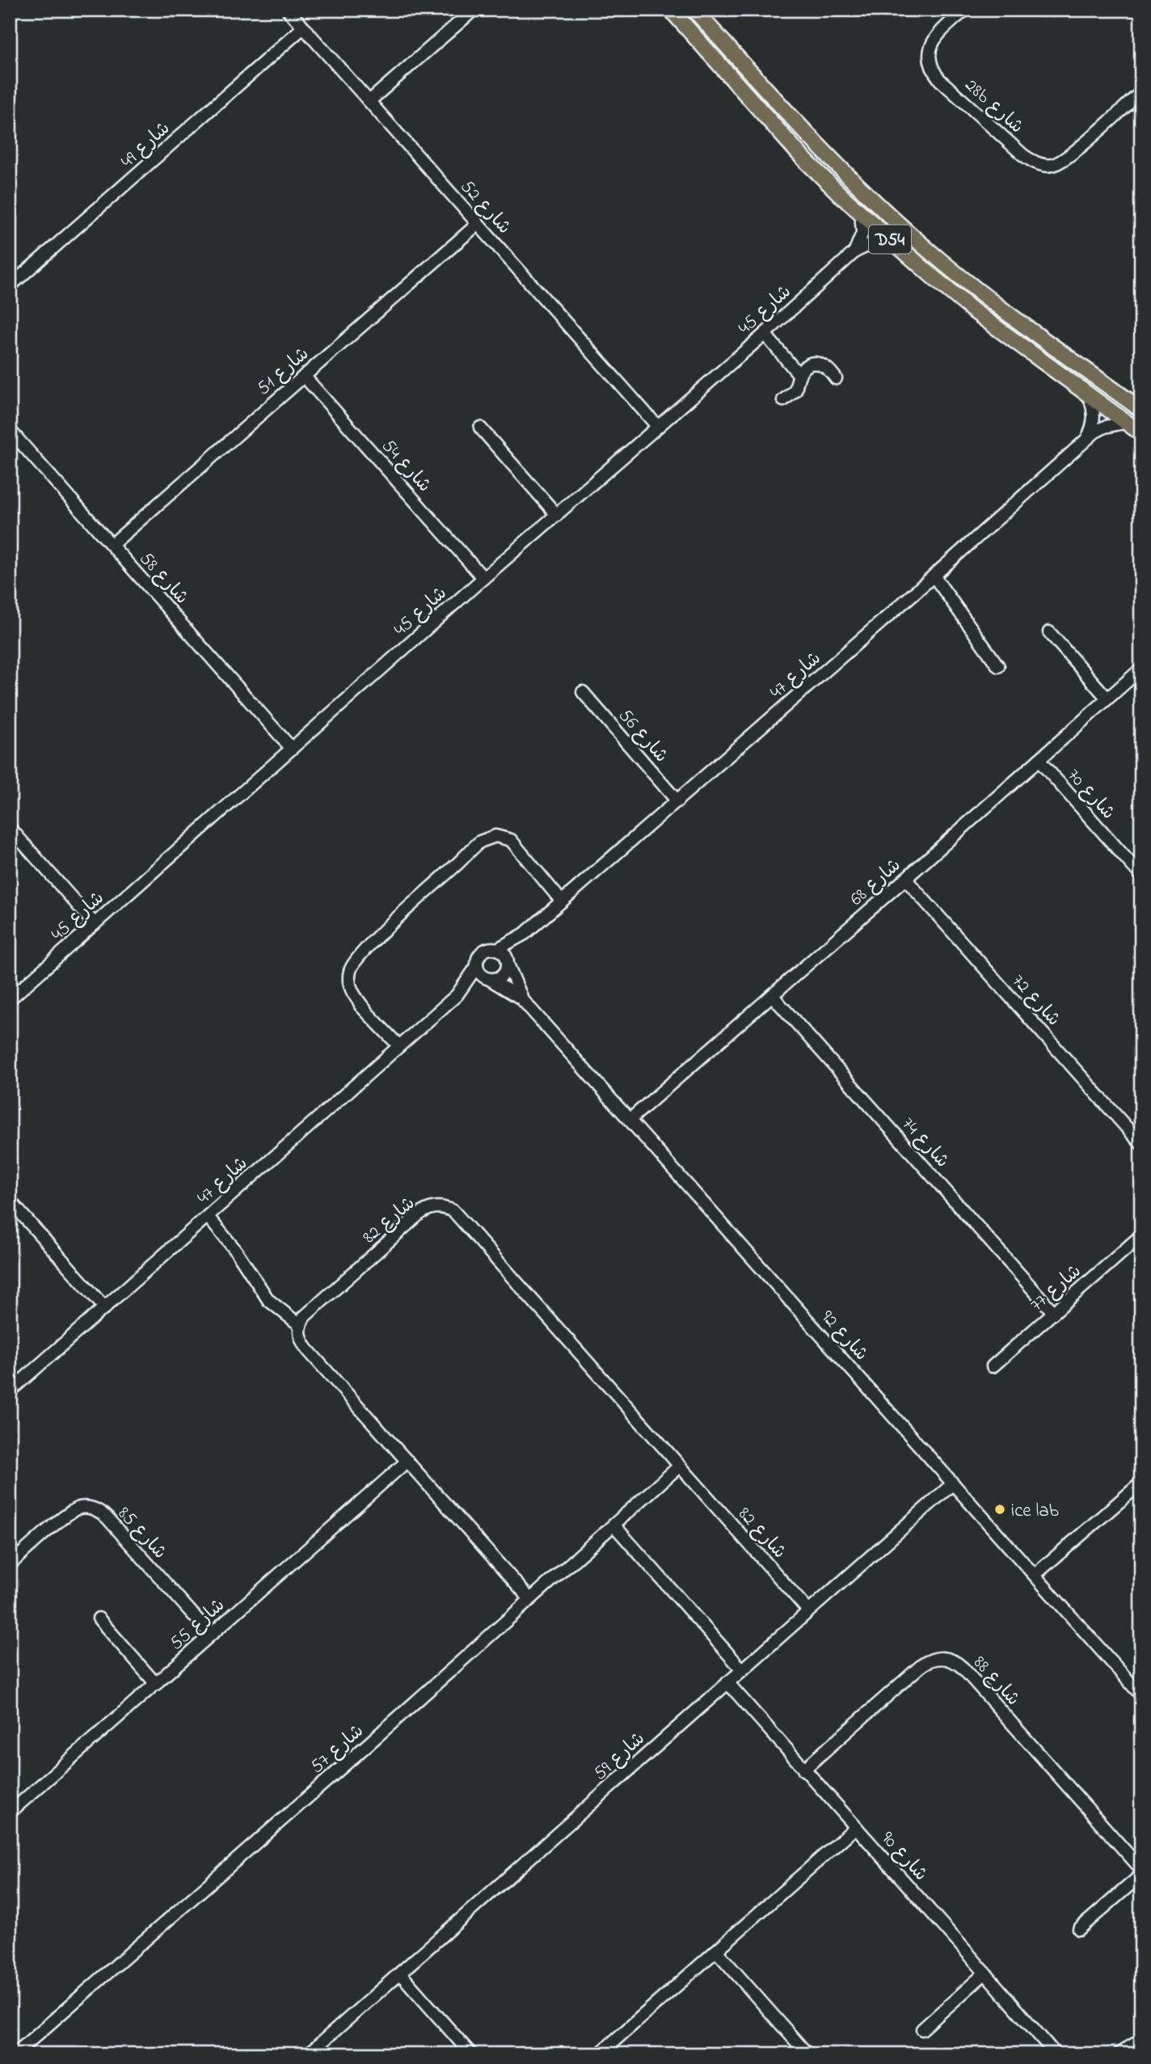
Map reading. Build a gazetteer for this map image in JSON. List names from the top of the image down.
{
  "streets": {
    "main road": ["D54"],
    "street": [
      "28b شارع",
      "شارع 49",
      "شارع 52",
      "شارع 45",
      "شارع 51",
      "شارع 54",
      "شارع 58",
      "شارع 47",
      "شارع 56",
      "شارع 70",
      "شارع 68",
      "شارع 72",
      "شارع 74",
      "شارع 82",
      "شارع 77",
      "شارع 92",
      "شارع 85",
      "شارع 55",
      "شارع 88",
      "شارع 57",
      "شارع 59",
      "شارع 90"
    ]
  },
  "crossings": [
    ["شارع 49", "شارع 52"],
    ["شارع 52", "شارع 45"],
    ["شارع 52", "شارع 51"],
    ["D54", "شارع 45"],
    ["D54", "شارع 47"],
    ["شارع 45", "شارع 54"],
    ["شارع 45", "شارع 58"],
    ["شارع 51", "شارع 54"],
    ["شارع 51", "شارع 58"],
    ["شارع 47", "شارع 56"],
    ["شارع 47", "شارع 92"],
    ["شارع 70", "شارع 68"],
    ["شارع 68", "شارع 72"],
    ["شارع 68", "شارع 74"],
    ["شارع 68", "شارع 92"],
    ["شارع 74", "شارع 77"],
    ["شارع 82", "شارع 57"],
    ["شارع 82", "شارع 59"],
    ["شارع 92", "شارع 59"],
    ["شارع 85", "شارع 55"],
    ["شارع 88", "شارع 90"],
    ["شارع 59", "شارع 90"]
  ],
  "places": ["ice lab"]
}
